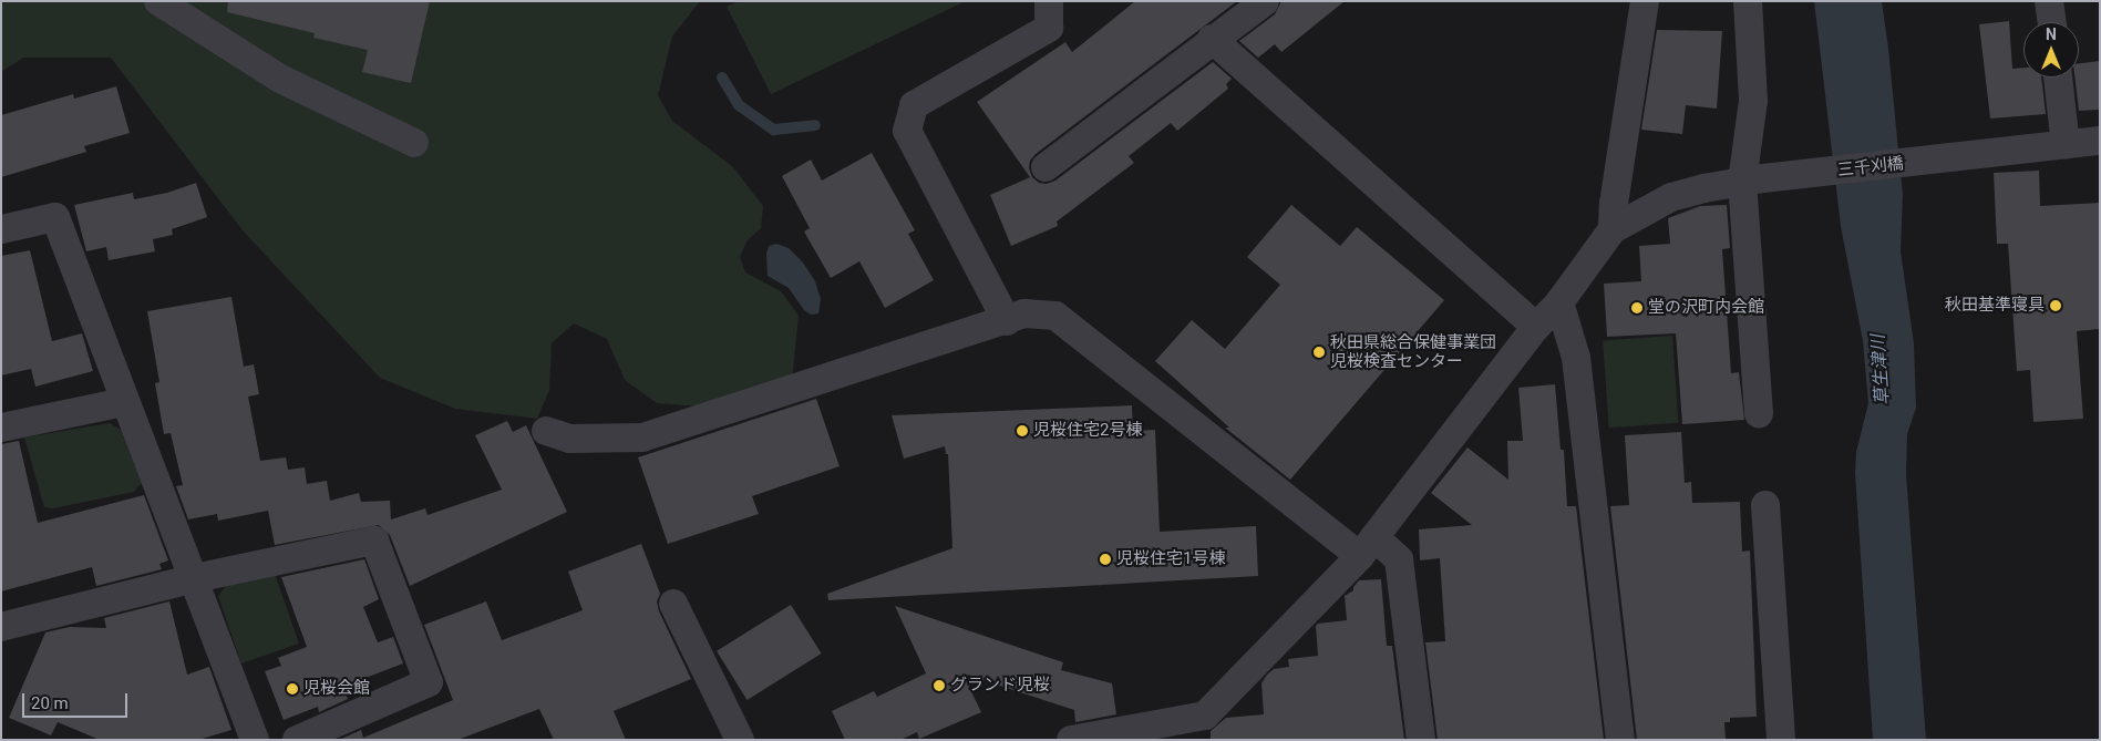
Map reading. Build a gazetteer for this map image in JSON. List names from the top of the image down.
{
  "streets": {
    "street": ["三千刈橋"]
  },
  "water": ["草生津川"],
  "places": [
    "秋田基準寝具",
    "堂の沢町内会館",
    "秋田県総合保健事業団 児桜検査センター",
    "児桜住宅2号棟",
    "児桜住宅1号棟",
    "グランド児桜",
    "児桜会館"
  ],
  "scale_bar": "20 m",
  "north": "top"
}
